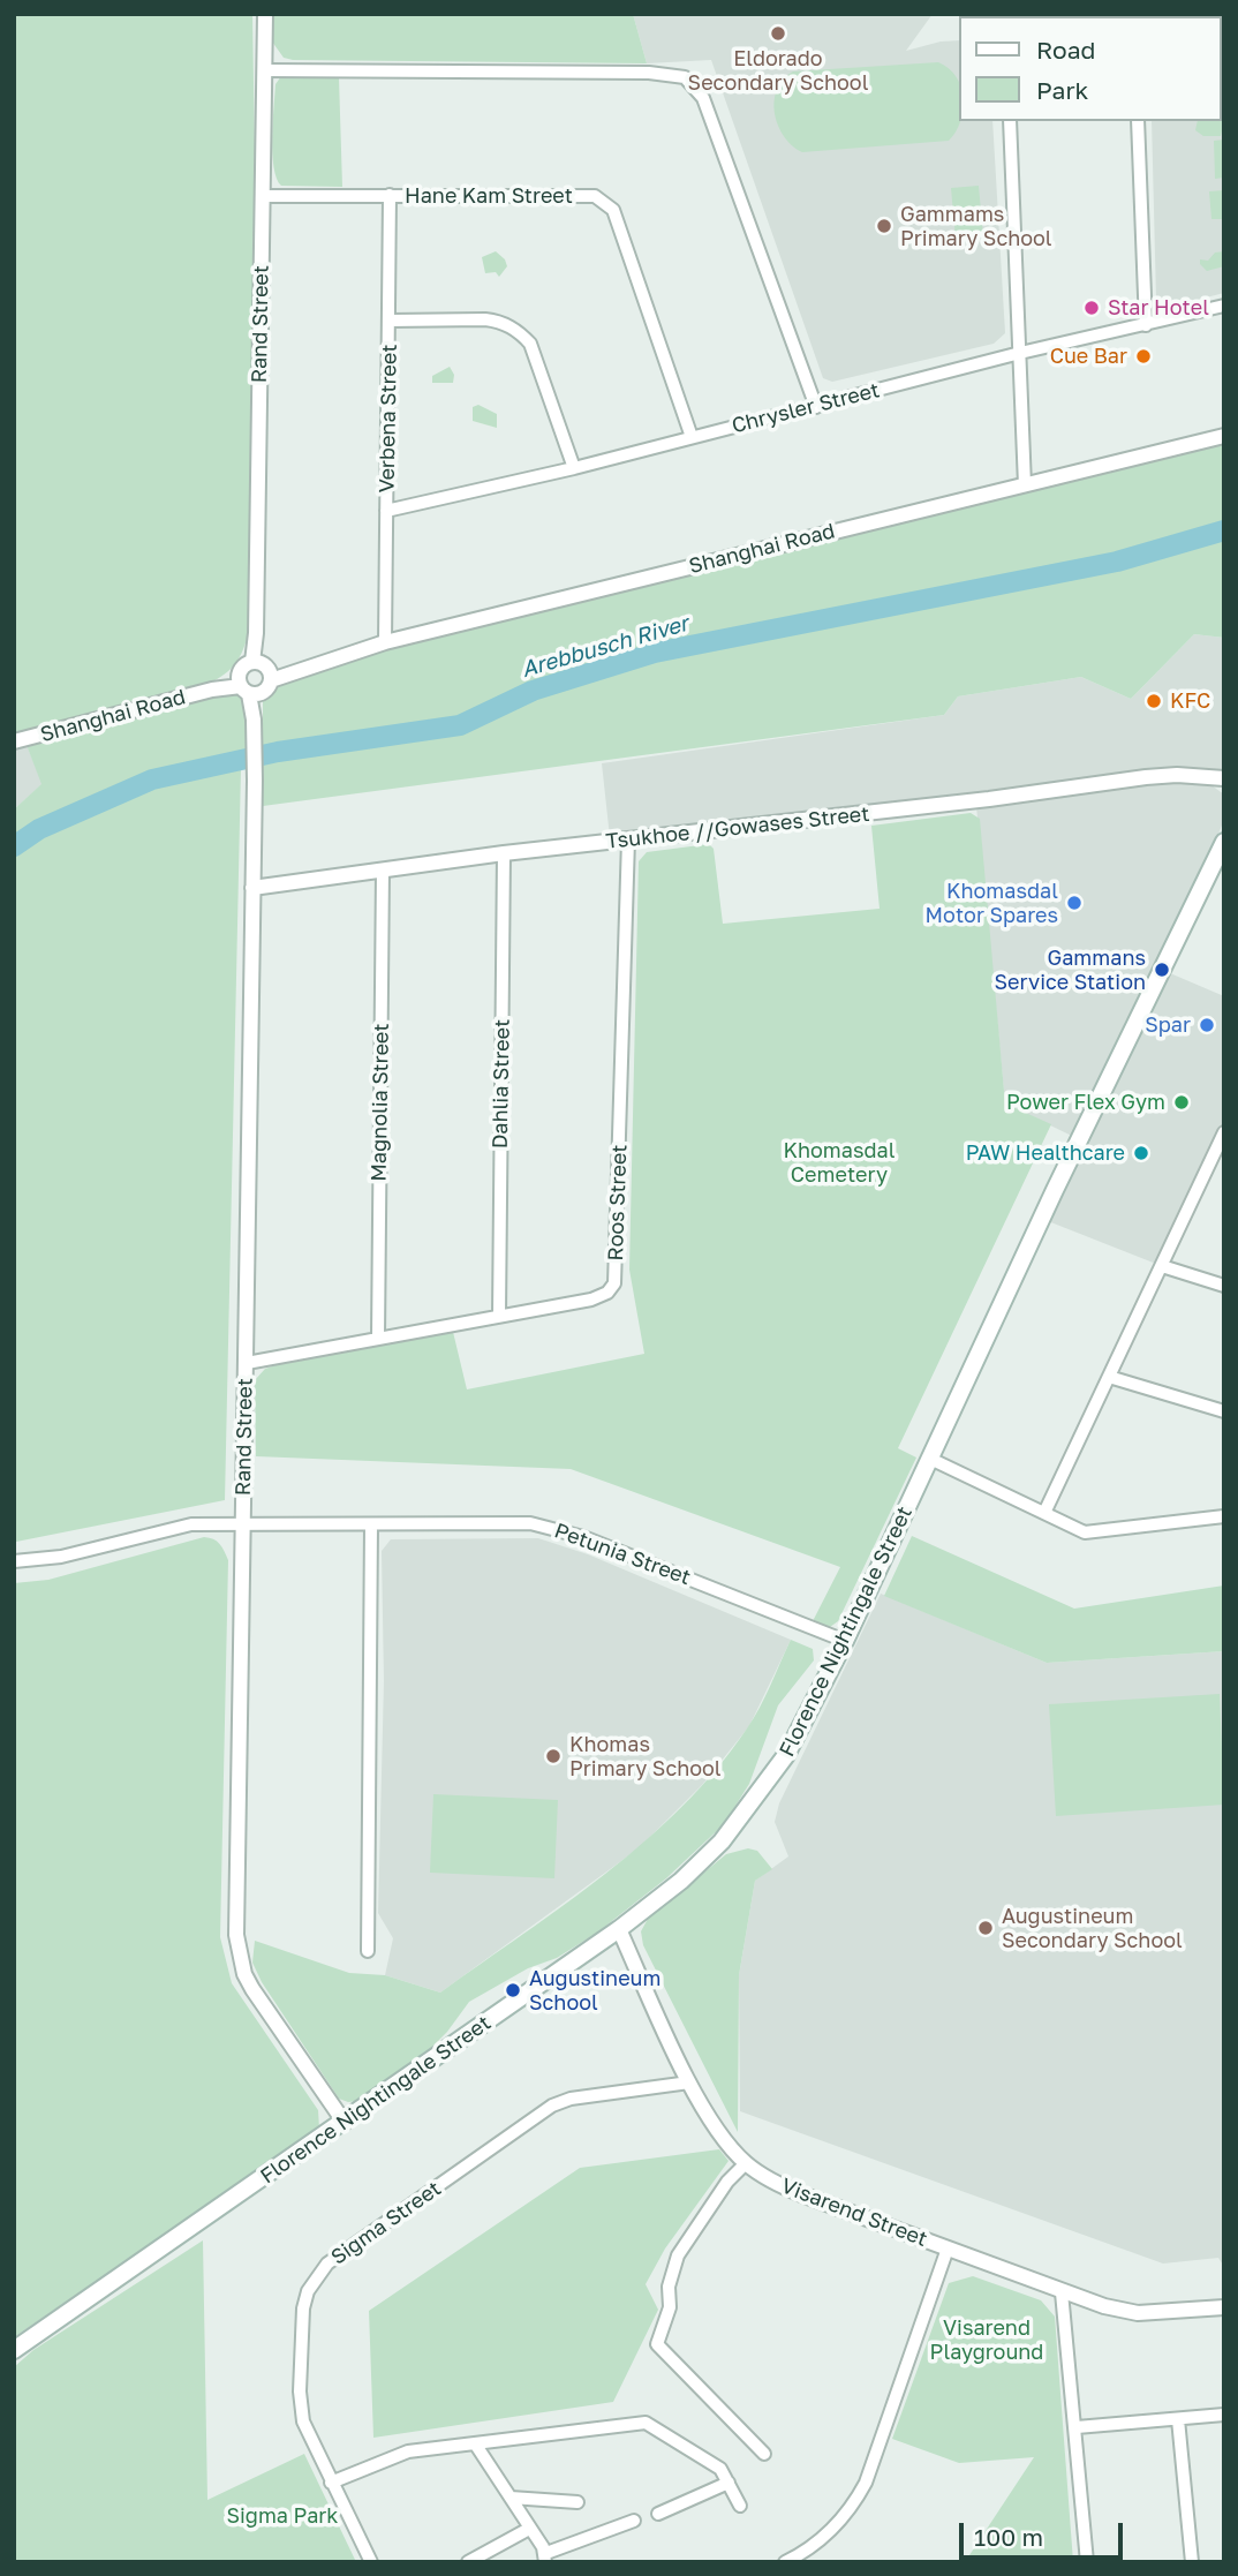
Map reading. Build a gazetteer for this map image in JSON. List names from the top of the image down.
{
  "streets": {
    "main road": ["Florence Nightingale Street"],
    "street": [
      "Hane Kam Street",
      "Rand Street",
      "Chrysler Street",
      "Verbena Street",
      "Shanghai Road",
      "Tsukhoe //Gowases Street",
      "Dahlia Street",
      "Magnolia Street",
      "Roos Street",
      "Petunia Street",
      "Visarend Street",
      "Sigma Street"
    ]
  },
  "crossings": [
    ["Hane Kam Street", "Rand Street"],
    ["Hane Kam Street", "Chrysler Street"],
    ["Hane Kam Street", "Verbena Street"],
    ["Rand Street", "Shanghai Road"],
    ["Rand Street", "Tsukhoe //Gowases Street"],
    ["Rand Street", "Roos Street"],
    ["Rand Street", "Petunia Street"],
    ["Rand Street", "Florence Nightingale Street"],
    ["Chrysler Street", "Verbena Street"],
    ["Verbena Street", "Shanghai Road"],
    ["Tsukhoe //Gowases Street", "Dahlia Street"],
    ["Tsukhoe //Gowases Street", "Magnolia Street"],
    ["Tsukhoe //Gowases Street", "Roos Street"],
    ["Dahlia Street", "Roos Street"],
    ["Magnolia Street", "Roos Street"],
    ["Petunia Street", "Florence Nightingale Street"],
    ["Florence Nightingale Street", "Visarend Street"],
    ["Visarend Street", "Sigma Street"]
  ],
  "water": ["Arebbusch River"],
  "parks": ["Khomasdal Cemetery", "Visarend Playground", "Sigma Park"],
  "places": [
    "Eldorado Secondary School",
    "Gammams Primary School",
    "Star Hotel",
    "Cue Bar",
    "KFC",
    "Khomasdal Motor Spares",
    "Gammans Service Station",
    "Spar",
    "Power Flex Gym",
    "PAW Healthcare",
    "Khomas Primary School",
    "Augustineum Secondary School",
    "Augustineum School"
  ],
  "legend": ["Road", "Park"],
  "scale_bar": "100 m"
}
